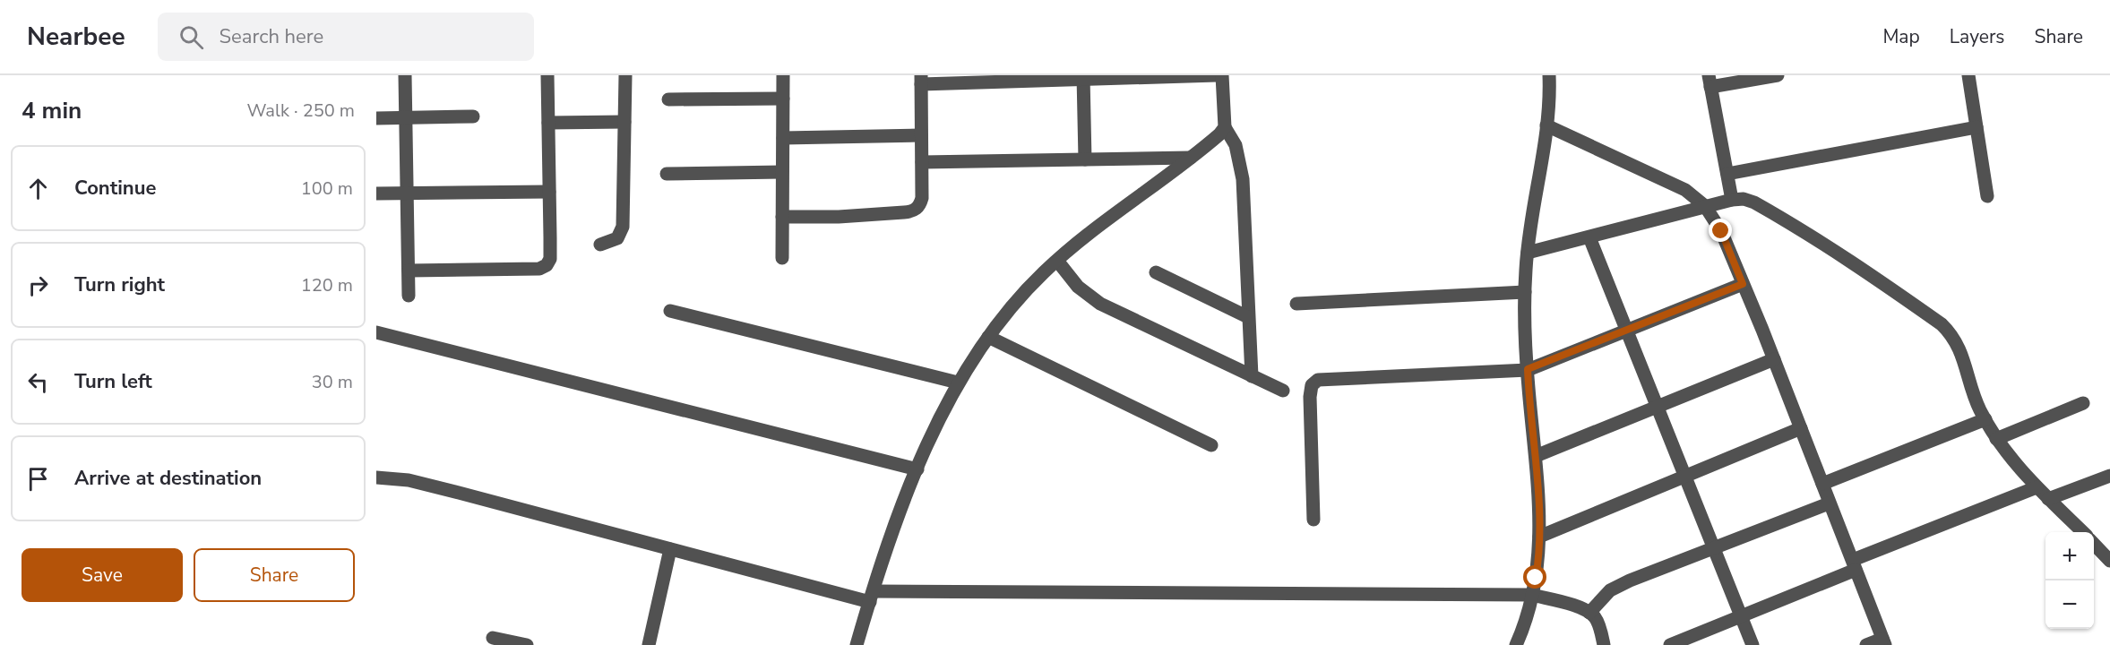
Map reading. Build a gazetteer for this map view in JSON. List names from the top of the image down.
{
  "page": {
    "header": "Nearbee",
    "search": "Search here",
    "nav": ["Map", "Layers", "Share"],
    "heading": ["4 min", "Walk · 250 m"],
    "list": [
      ["Continue", "100 m"],
      ["Turn right", "120 m"],
      ["Turn left", "30 m"],
      "Arrive at destination"
    ],
    "buttons": ["Save", "Share"],
    "map_buttons": ["+", "−"]
  }
}
